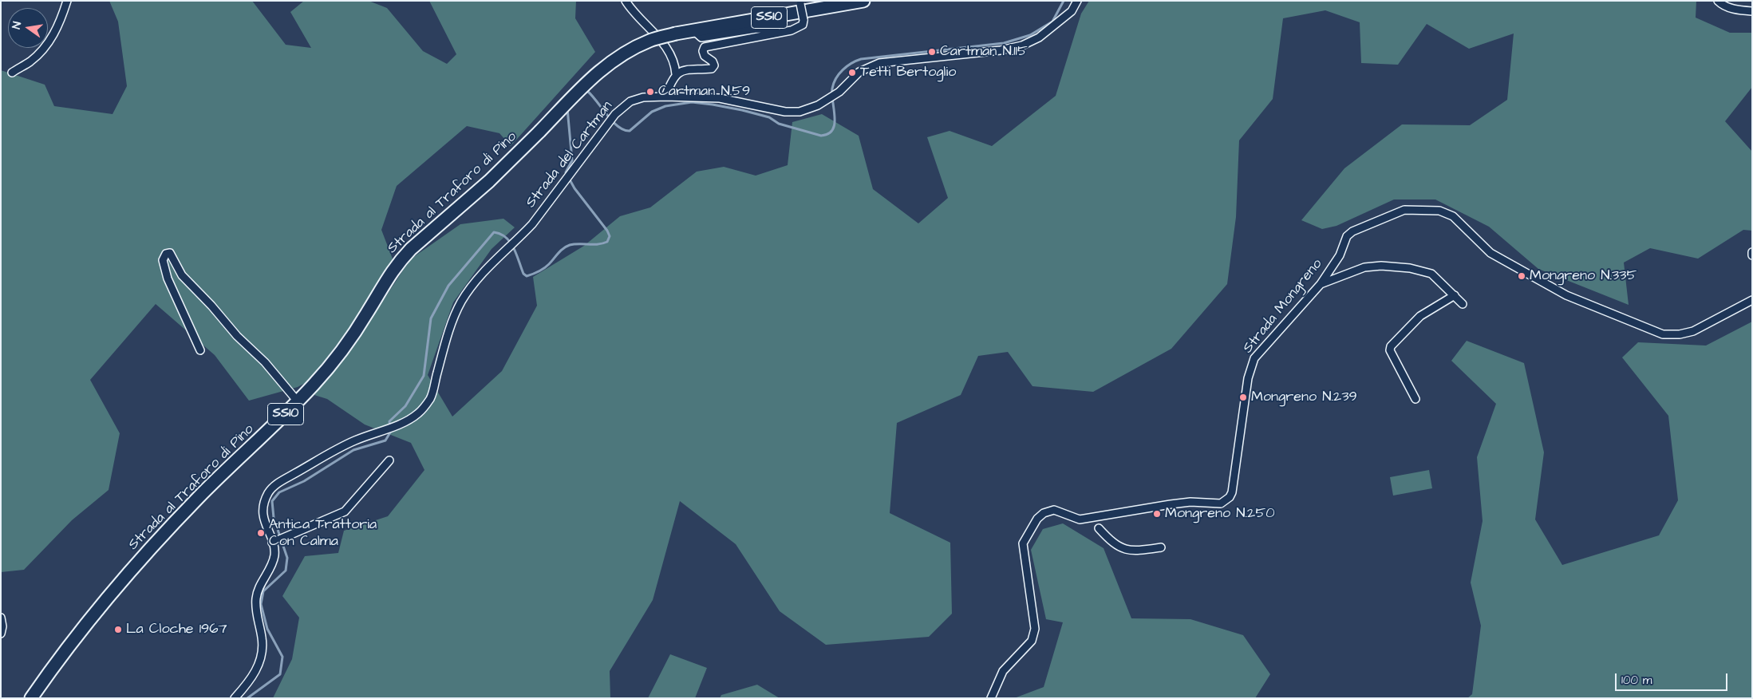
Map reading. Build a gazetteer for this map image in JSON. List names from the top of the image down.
{
  "streets": {
    "main road": ["SS10", "Strada al Traforo di Pino"],
    "street": ["Strada del Cartman", "Strada Mongreno"]
  },
  "places": [
    "Cartman N.115",
    "Tetti Bertoglio",
    "Cartman N.59",
    "Mongreno N.335",
    "Mongreno N.239",
    "Mongreno N.250",
    "Antica Trattoria Con Calma",
    "La Cloche 1967"
  ],
  "scale_bar": "100 m",
  "north": "left"
}
